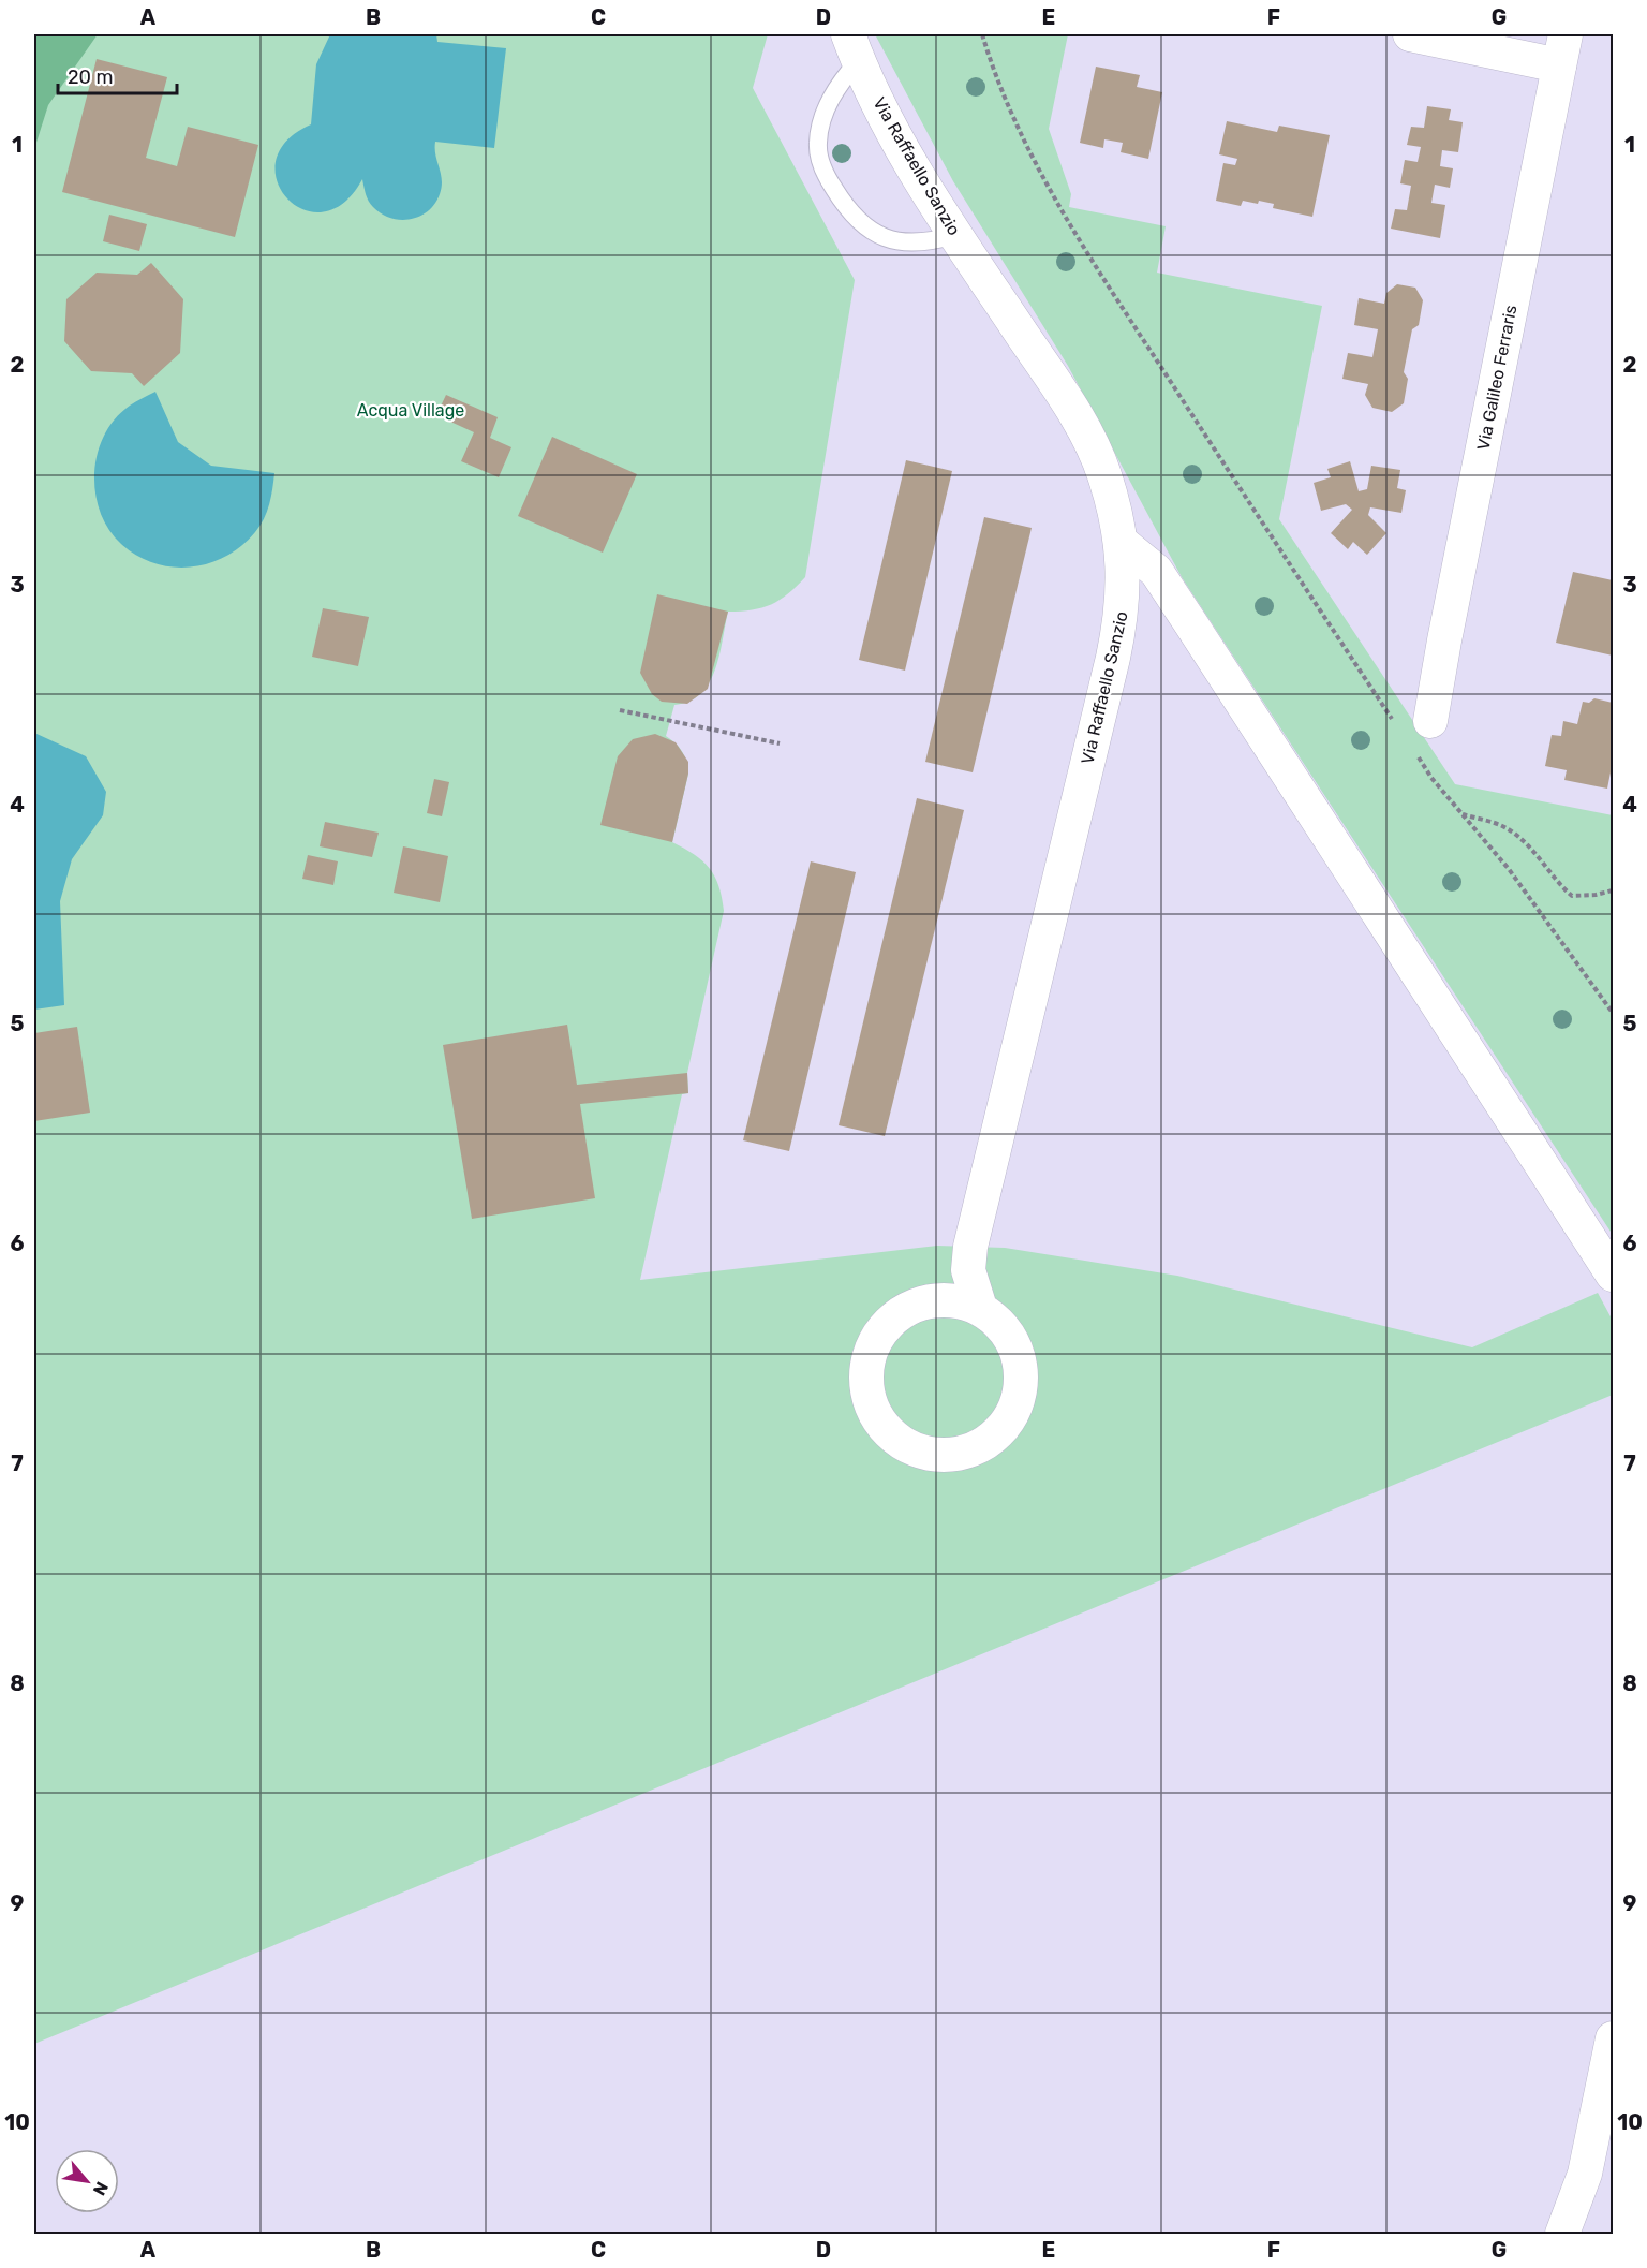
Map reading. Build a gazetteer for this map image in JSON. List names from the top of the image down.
{
  "streets": {
    "street": ["Via Raffaello Sanzio", "Via Galileo Ferraris"]
  },
  "parks": ["Acqua Village"],
  "scale_bar": "20 m",
  "north": "bottom right",
  "grid": {
    "columns": [
      "A",
      "B",
      "C",
      "D",
      "E",
      "F",
      "G"
    ],
    "rows": [
      "1",
      "2",
      "3",
      "4",
      "5",
      "6",
      "7",
      "8",
      "9",
      "10"
    ]
  }
}
